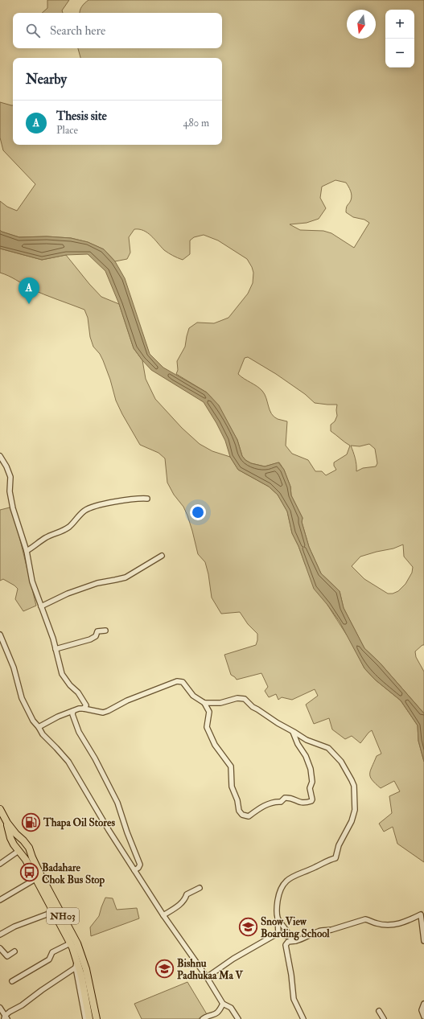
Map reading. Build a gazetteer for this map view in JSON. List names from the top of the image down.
{
  "streets": {
    "highway": ["NH03"]
  },
  "places": {
    "fuel station": ["Thapa Oil Stores"],
    "bus stop": ["Badahare Chok Bus Stop"],
    "school or university": ["Snow View Boarding School", "Bishnu Padhukaa Ma V"]
  },
  "north": "bottom",
  "page": {
    "map_buttons": ["+", "−"],
    "search": "Search here",
    "heading": "Nearby",
    "list": [
      {
        "mark": "A",
        "name": "Thesis site",
        "note": "Place",
        "value": "480 m"
      }
    ],
    "pins": "A"
  }
}
